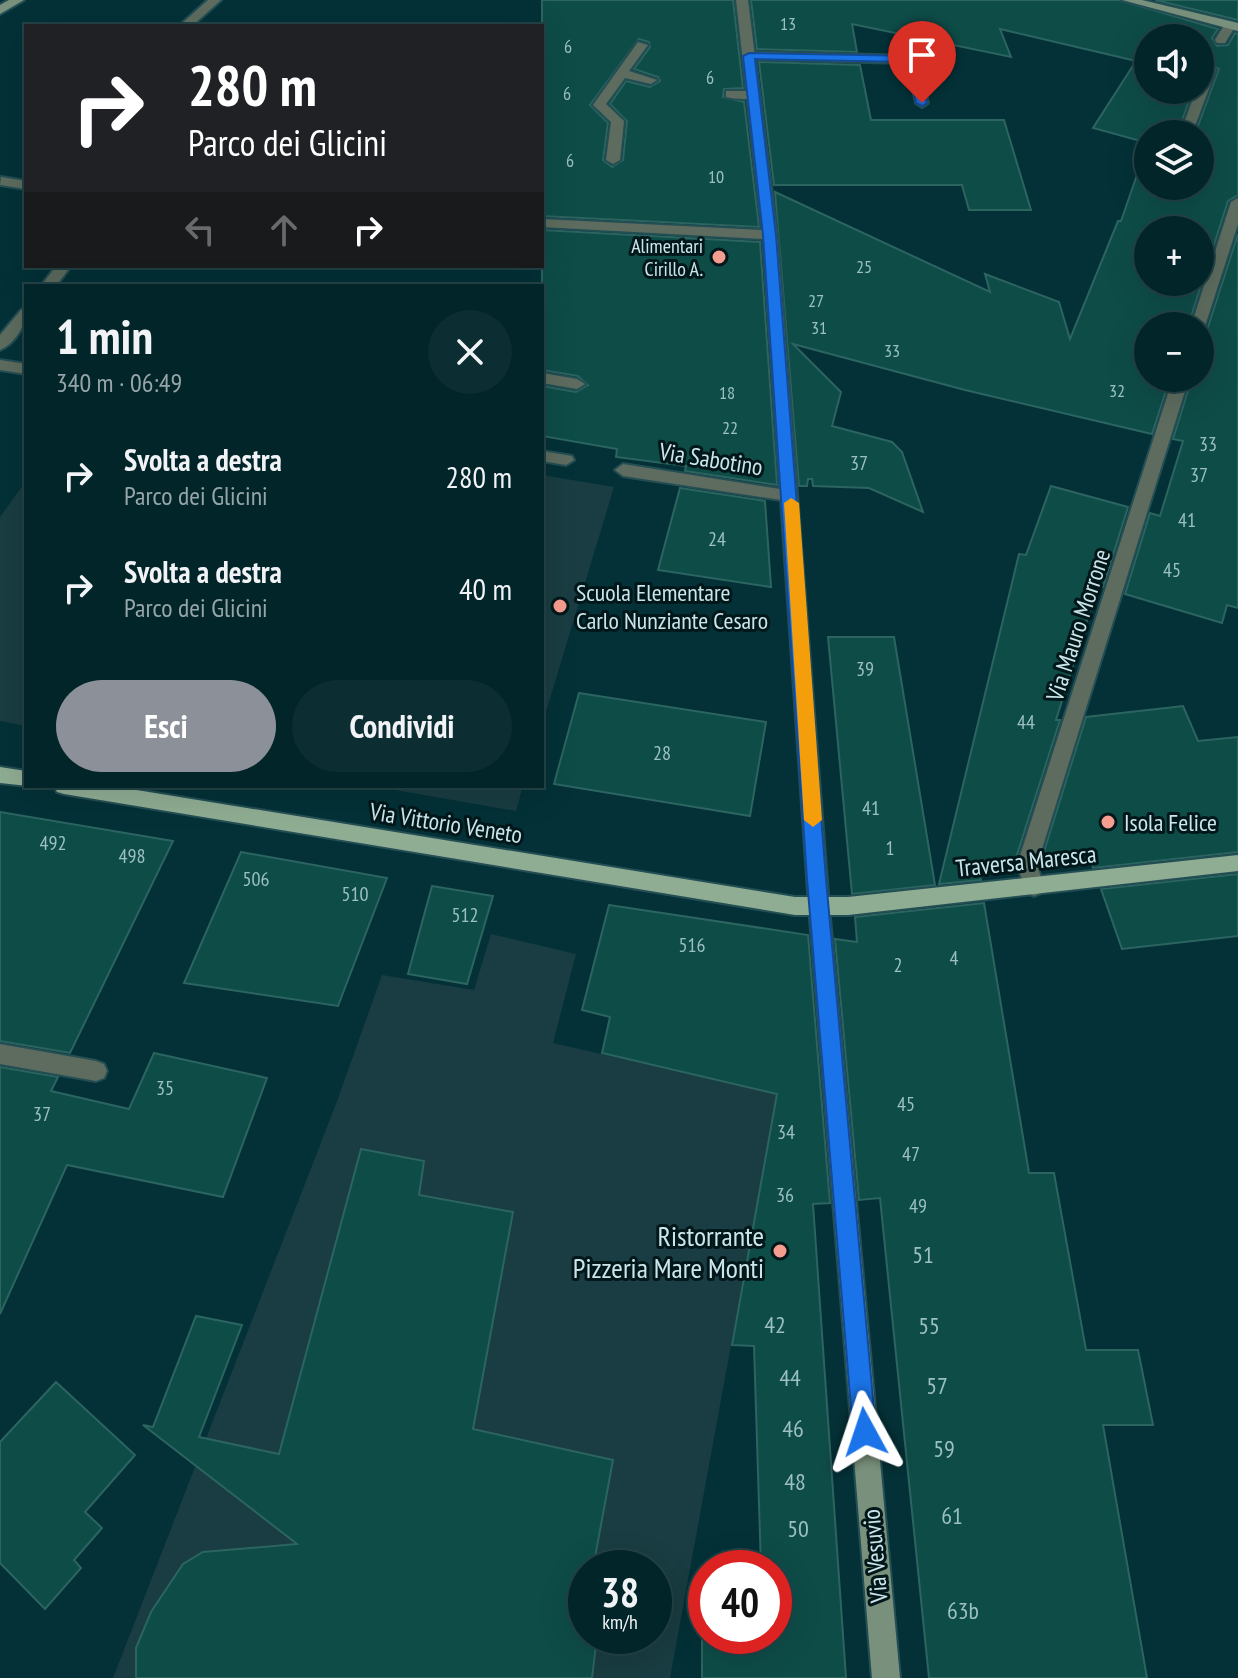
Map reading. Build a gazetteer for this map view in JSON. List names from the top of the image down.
{
  "streets": {
    "main road": ["Via Vittorio Veneto", "Traversa Maresca"],
    "street": ["Via Sabotino", "Via Mauro Morrone", "Via Vesuvio"]
  },
  "crossings": [
    ["Via Sabotino", "Via Vesuvio"],
    ["Via Mauro Morrone", "Traversa Maresca"],
    ["Via Vittorio Veneto", "Traversa Maresca"],
    ["Via Vittorio Veneto", "Via Vesuvio"],
    ["Traversa Maresca", "Via Vesuvio"]
  ],
  "places": [
    "Alimentari Cirillo A.",
    "Scuola Elementare Carlo Nunziante Cesaro",
    "Isola Felice",
    "Ristorrante Pizzeria Mare Monti"
  ],
  "house_numbers": [
    "13",
    "6",
    "6",
    "6",
    "6",
    "10",
    "25",
    "27",
    "31",
    "33",
    "32",
    "18",
    "22",
    "33",
    "37",
    "37",
    "41",
    "24",
    "45",
    "39",
    "44",
    "28",
    "41",
    "492",
    "1",
    "498",
    "506",
    "510",
    "512",
    "516",
    "4",
    "2",
    "35",
    "45",
    "37",
    "34",
    "47",
    "36",
    "49",
    "51",
    "42",
    "55",
    "44",
    "57",
    "46",
    "59",
    "48",
    "61",
    "50",
    "63b"
  ],
  "page": {
    "map_buttons": ["+", "−"],
    "turn": ["280 m", "Parco dei Glicini"],
    "heading": ["1 min", "340 m · 06:49"],
    "list": [
      {
        "name": "Svolta a destra",
        "note": "Parco dei Glicini",
        "value": "280 m"
      },
      {
        "name": "Svolta a destra",
        "note": "Parco dei Glicini",
        "value": "40 m"
      }
    ],
    "buttons": ["Esci", "Condividi"],
    "speed": "38 km/h",
    "limit": "40"
  }
}
